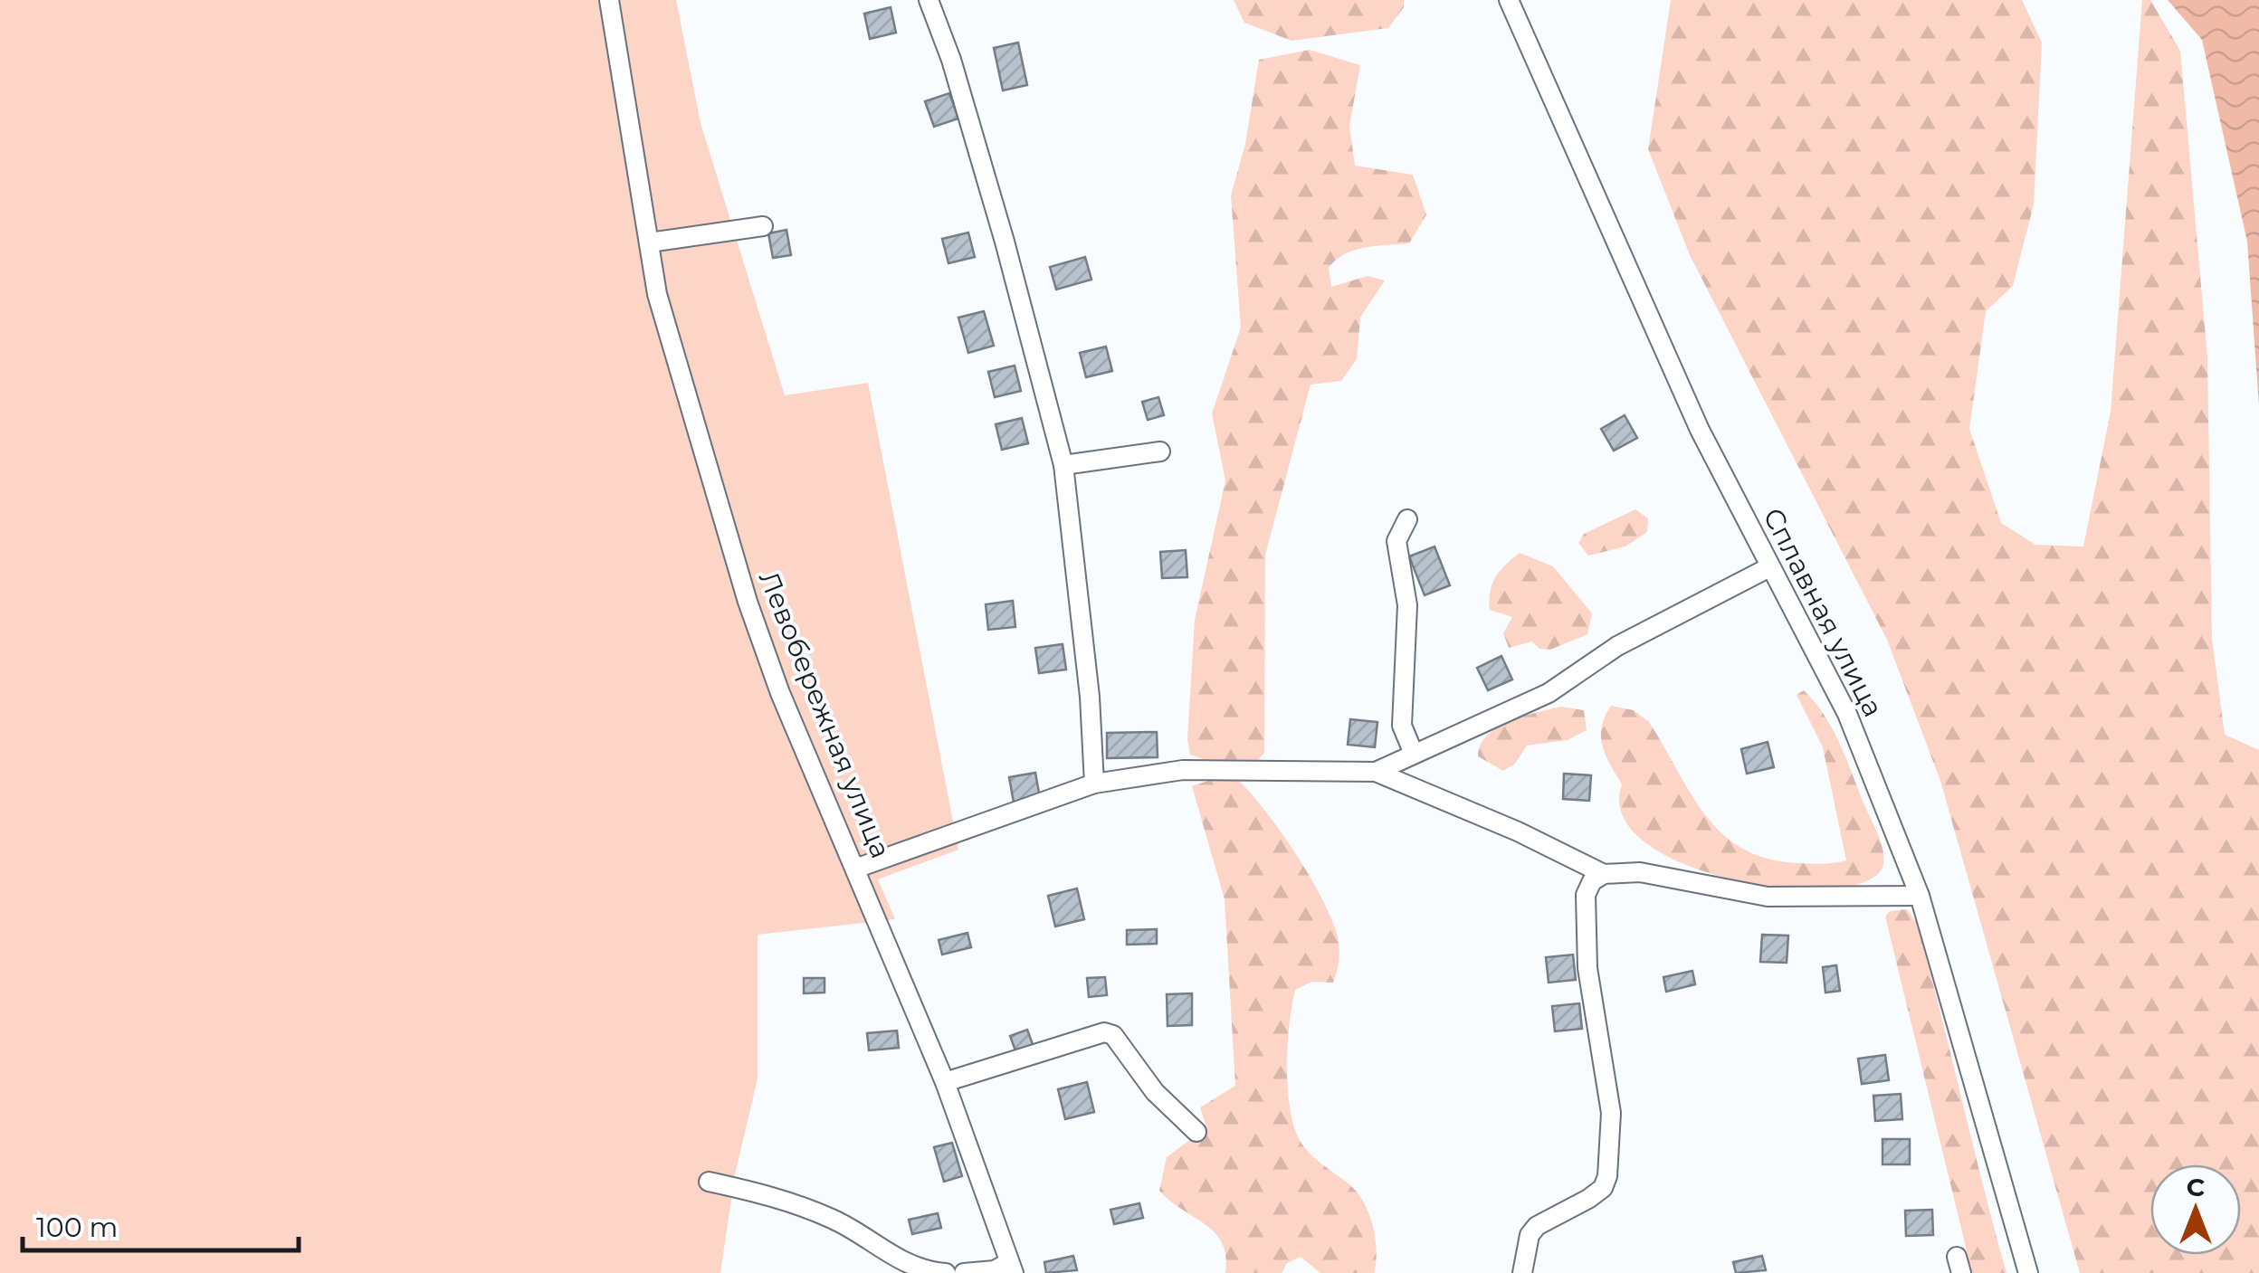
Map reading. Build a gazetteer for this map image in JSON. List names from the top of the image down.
{
  "streets": {
    "street": ["Сплавная улица", "Левобережная улица"]
  },
  "scale_bar": "100 m",
  "north": "top"
}
